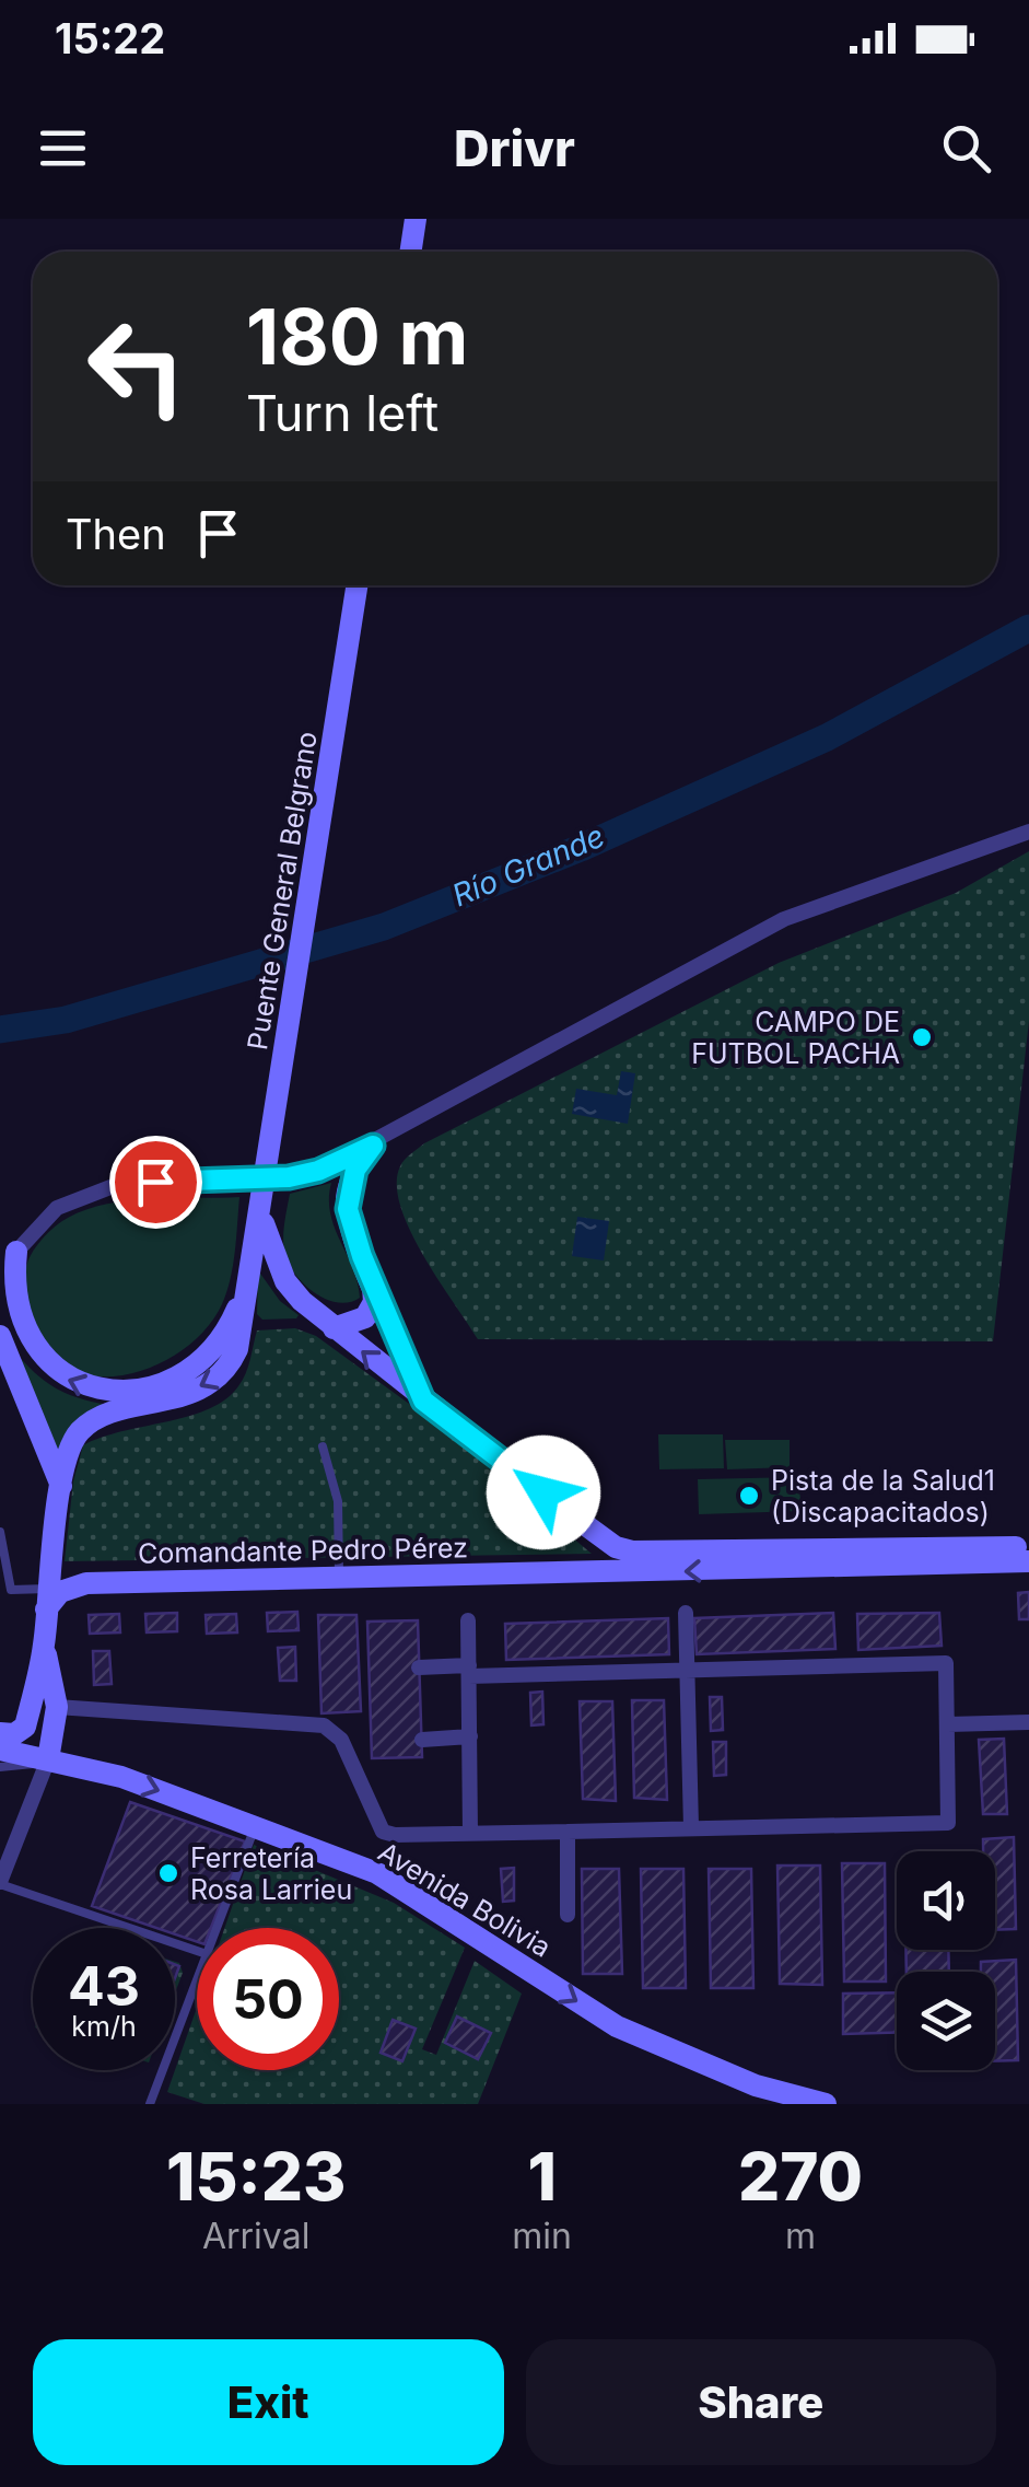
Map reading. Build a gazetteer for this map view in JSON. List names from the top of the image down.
{
  "streets": {
    "main road": ["Puente General Belgrano", "Comandante Pedro Pérez", "Avenida Bolivia"]
  },
  "one_way": ["Avenida Bolivia"],
  "water": ["Río Grande"],
  "places": ["CAMPO DE FUTBOL PACHA", "Pista de la Salud1 (Discapacitados)", "Ferretería Rosa Larrieu"],
  "page": {
    "status": "15:22",
    "header": "Drivr",
    "turn": ["180 m", "Turn left"],
    "then": "Then",
    "speed": "43 km/h",
    "limit": "50",
    "eta": [
      "15:23",
      "Arrival",
      "1",
      "min",
      "270",
      "m"
    ],
    "buttons": ["Exit", "Share"]
  }
}
